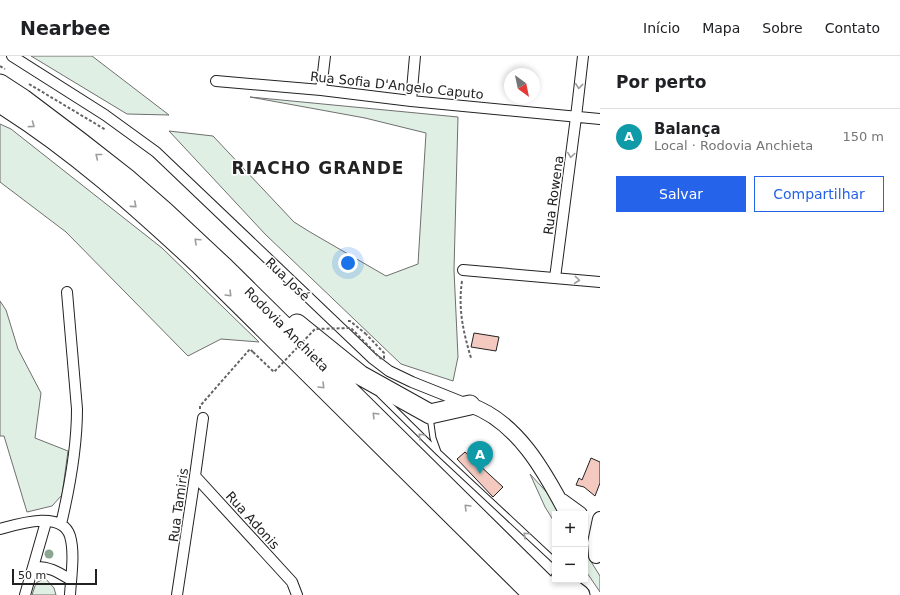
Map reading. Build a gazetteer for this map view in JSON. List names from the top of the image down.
{
  "streets": {
    "highway": ["Rodovia Anchieta"],
    "main road": ["Rua José"],
    "street": [
      "Rua Sofia D'Angelo Caputo",
      "Rua Rowena",
      "Rua Tamiris",
      "Rua Adonis"
    ]
  },
  "crossings": [
    ["Rua Sofia D'Angelo Caputo", "Rua Rowena"],
    ["Rua Tamiris", "Rua Adonis"]
  ],
  "one_way": ["Rua Rowena"],
  "districts": ["RIACHO GRANDE"],
  "scale_bar": "50 m",
  "north": "bottom right",
  "page": {
    "header": "Nearbee",
    "nav": [
      "Início",
      "Mapa",
      "Sobre",
      "Contato"
    ],
    "heading": "Por perto",
    "list": [
      {
        "mark": "A",
        "name": "Balança",
        "note": "Local · Rodovia Anchieta",
        "value": "150 m"
      }
    ],
    "buttons": ["Salvar", "Compartilhar"],
    "pins": "A",
    "map_buttons": ["+", "−"],
    "scale": "50 m"
  }
}
